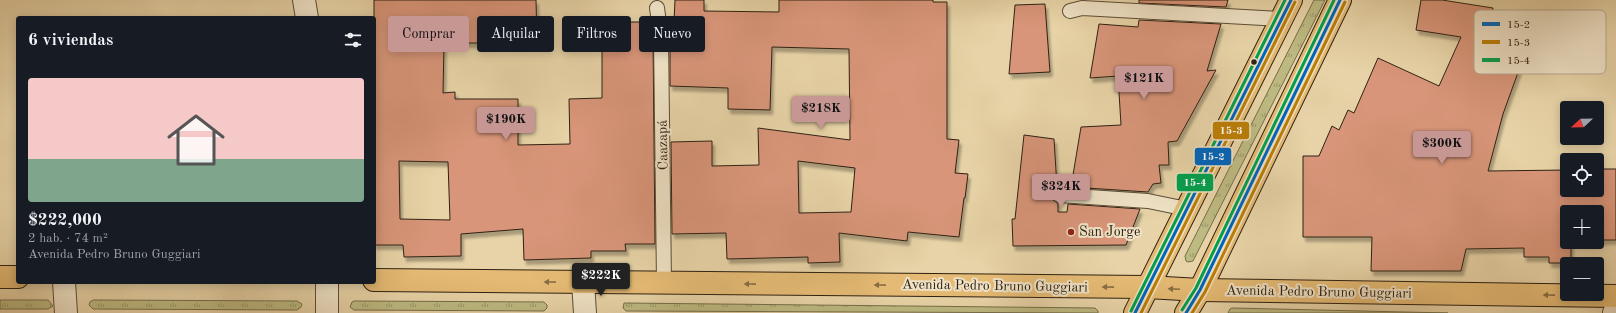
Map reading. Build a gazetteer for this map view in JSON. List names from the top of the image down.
{
  "streets": {
    "main road": ["Avenida Pedro Bruno Guggiari"],
    "lane": ["Caazapá"]
  },
  "crossings": [
    ["Caazapá", "Avenida Pedro Bruno Guggiari"]
  ],
  "one_way": ["Avenida Pedro Bruno Guggiari"],
  "places": ["San Jorge"],
  "lines": ["transit line 15-2", "transit line 15-4", "transit line 15-3"],
  "legend": ["15-2", "15-3", "15-4"],
  "north": "left",
  "page": {
    "chip": [
      "Comprar",
      "Alquilar",
      "Filtros",
      "Nuevo"
    ],
    "heading": "6 viviendas",
    "list": [
      {
        "name": "$222,000",
        "note": "2 hab. · 74 m² · Avenida Pedro Bruno Guggiari"
      }
    ],
    "price": [
      "$121K",
      "$218K",
      "$190K",
      "$300K",
      "$324K",
      "$222K"
    ],
    "map_buttons": ["+", "−"]
  }
}
